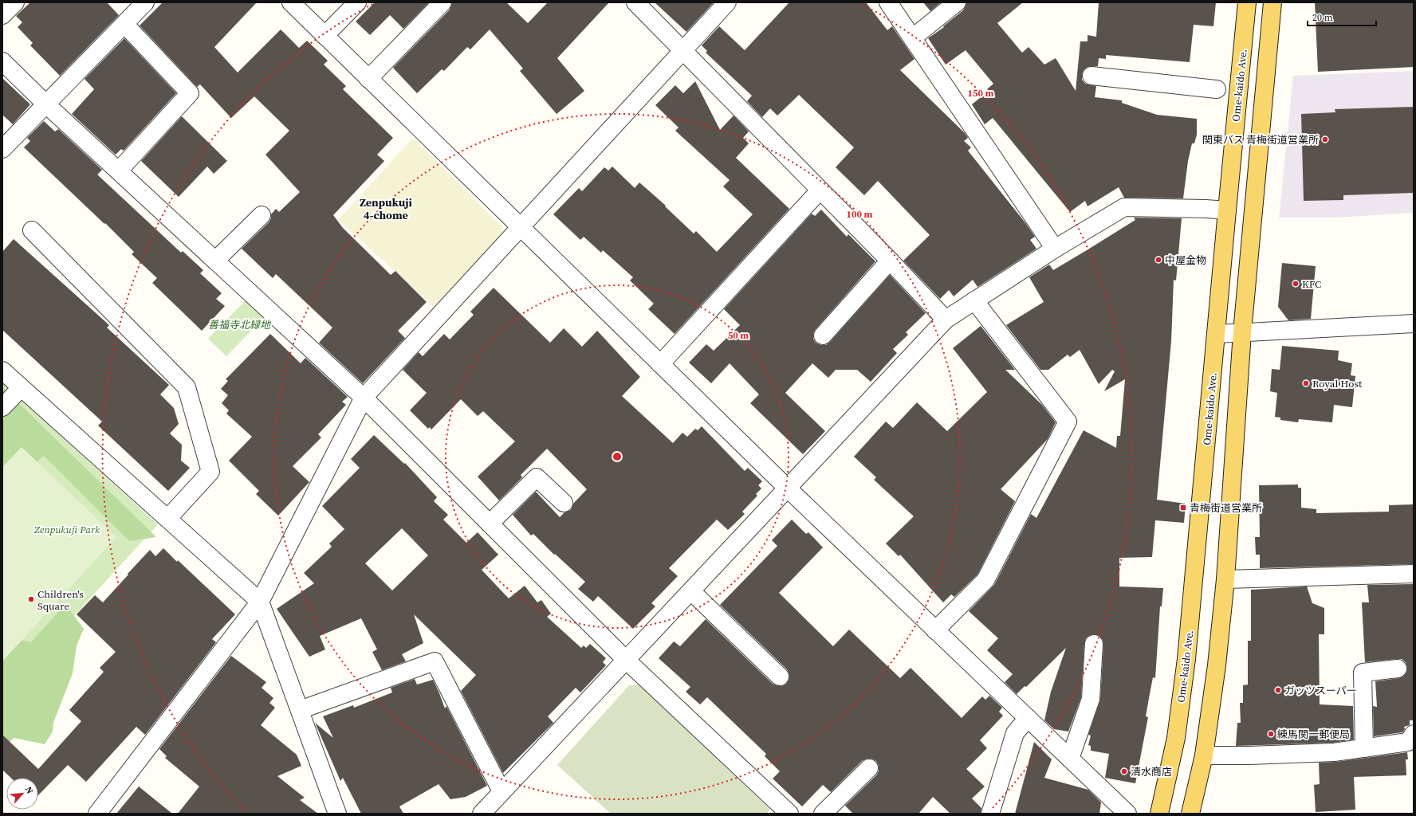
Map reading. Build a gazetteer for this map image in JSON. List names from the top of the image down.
{
  "streets": {
    "main road": ["Ome-kaido Ave."]
  },
  "districts": ["Zenpukuji 4-chome"],
  "parks": ["善福寺北緑地", "Zenpukuji Park"],
  "places": {
    "other": [
      "関東バス 青梅街道営業所",
      "中屋金物",
      "KFC",
      "Royal Host",
      "Children's Square",
      "ガッツスーパー",
      "練馬関一郵便局",
      "清水商店"
    ],
    "transit": ["青梅街道営業所"]
  },
  "scale_bar": "20 m",
  "north": "top right",
  "rings": ["150 m", "100 m", "50 m"]
}
